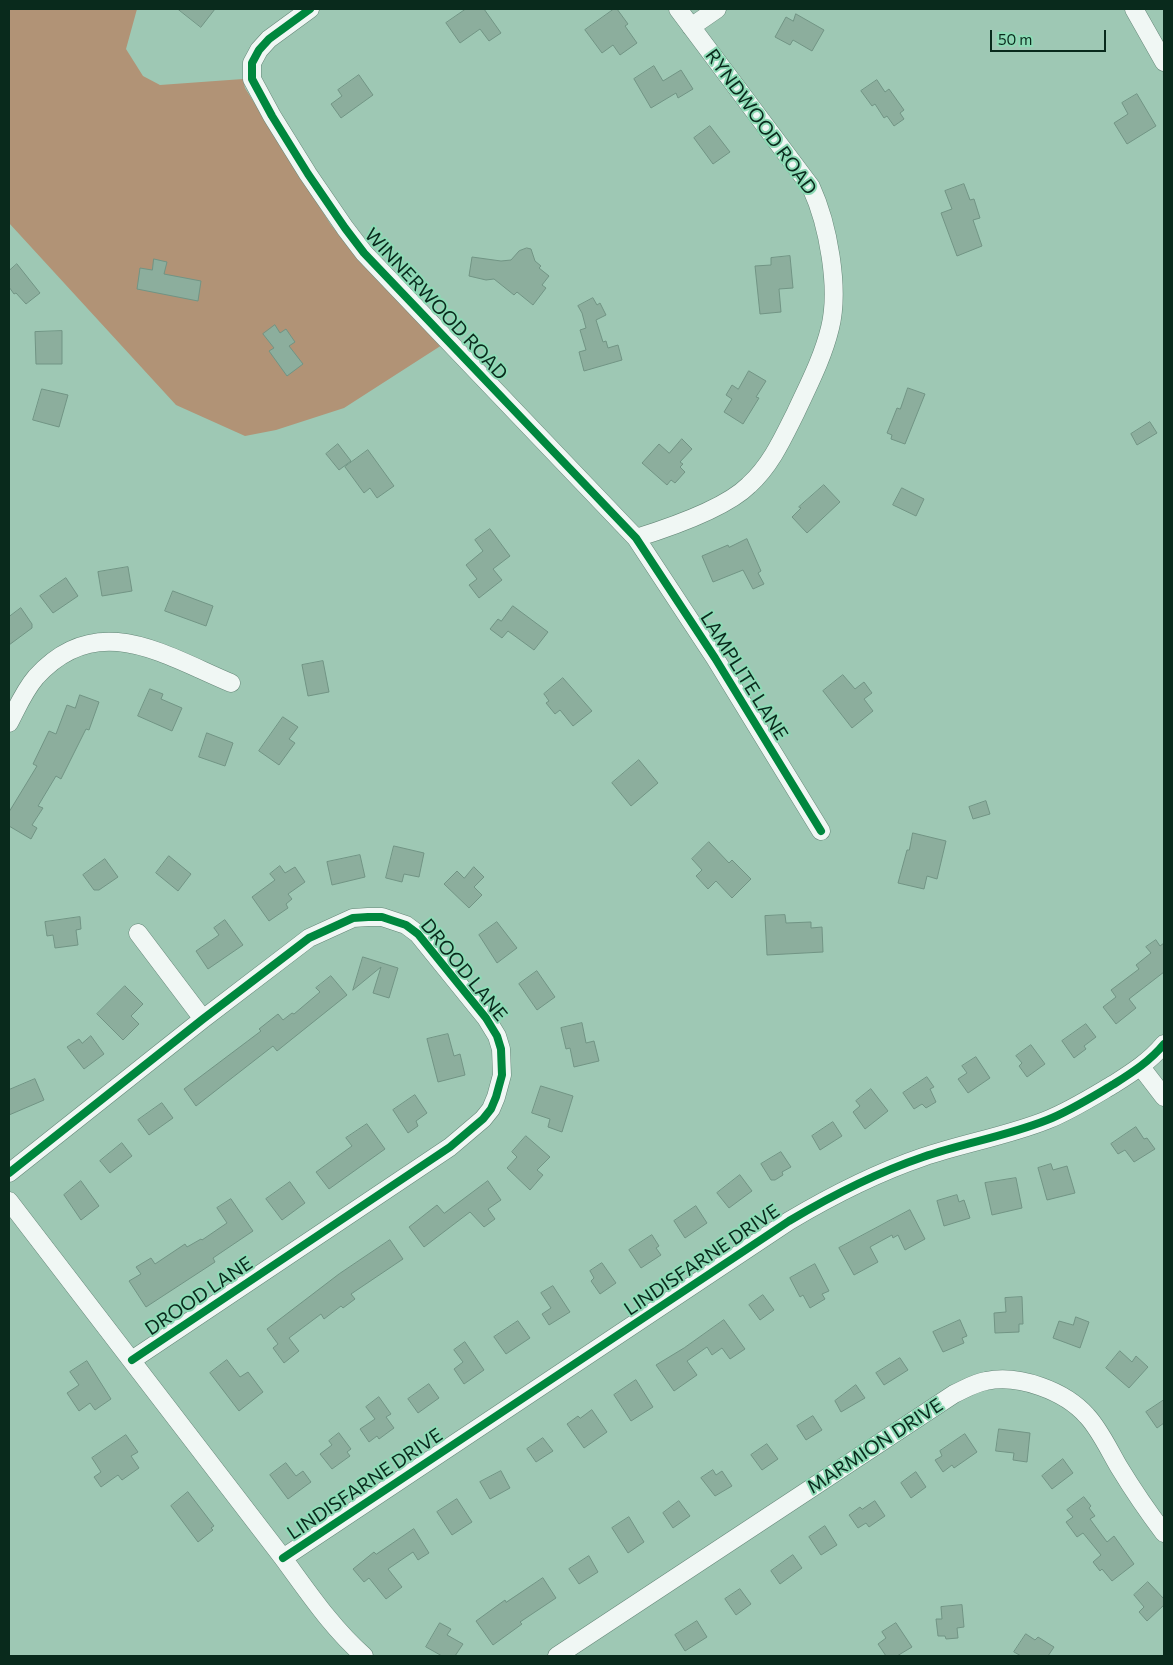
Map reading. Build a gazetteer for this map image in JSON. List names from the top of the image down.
{
  "streets": {
    "street": [
      "RYNDWOOD ROAD",
      "WINNERWOOD ROAD",
      "LAMPLITE LANE",
      "DROOD LANE",
      "LINDISFARNE DRIVE",
      "MARMION DRIVE"
    ]
  },
  "crossings": [
    ["RYNDWOOD ROAD", "WINNERWOOD ROAD"],
    ["RYNDWOOD ROAD", "LAMPLITE LANE"],
    ["WINNERWOOD ROAD", "LAMPLITE LANE"]
  ],
  "scale_bar": "50 m"
}
